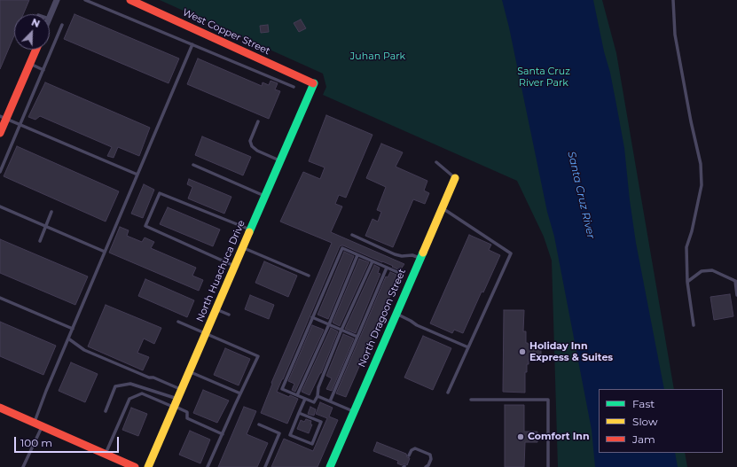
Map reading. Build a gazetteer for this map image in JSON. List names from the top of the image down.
{
  "streets": {
    "street": ["West Copper Street", "North Huachuca Drive", "North Dragoon Street"]
  },
  "crossings": [
    ["West Copper Street", "North Huachuca Drive"]
  ],
  "water": ["Santa Cruz River"],
  "parks": ["Juhan Park", "Santa Cruz River Park"],
  "places": ["Holiday Inn Express & Suites", "Comfort Inn"],
  "legend": ["Fast", "Slow", "Jam"],
  "scale_bar": "100 m",
  "north": "top right"
}
